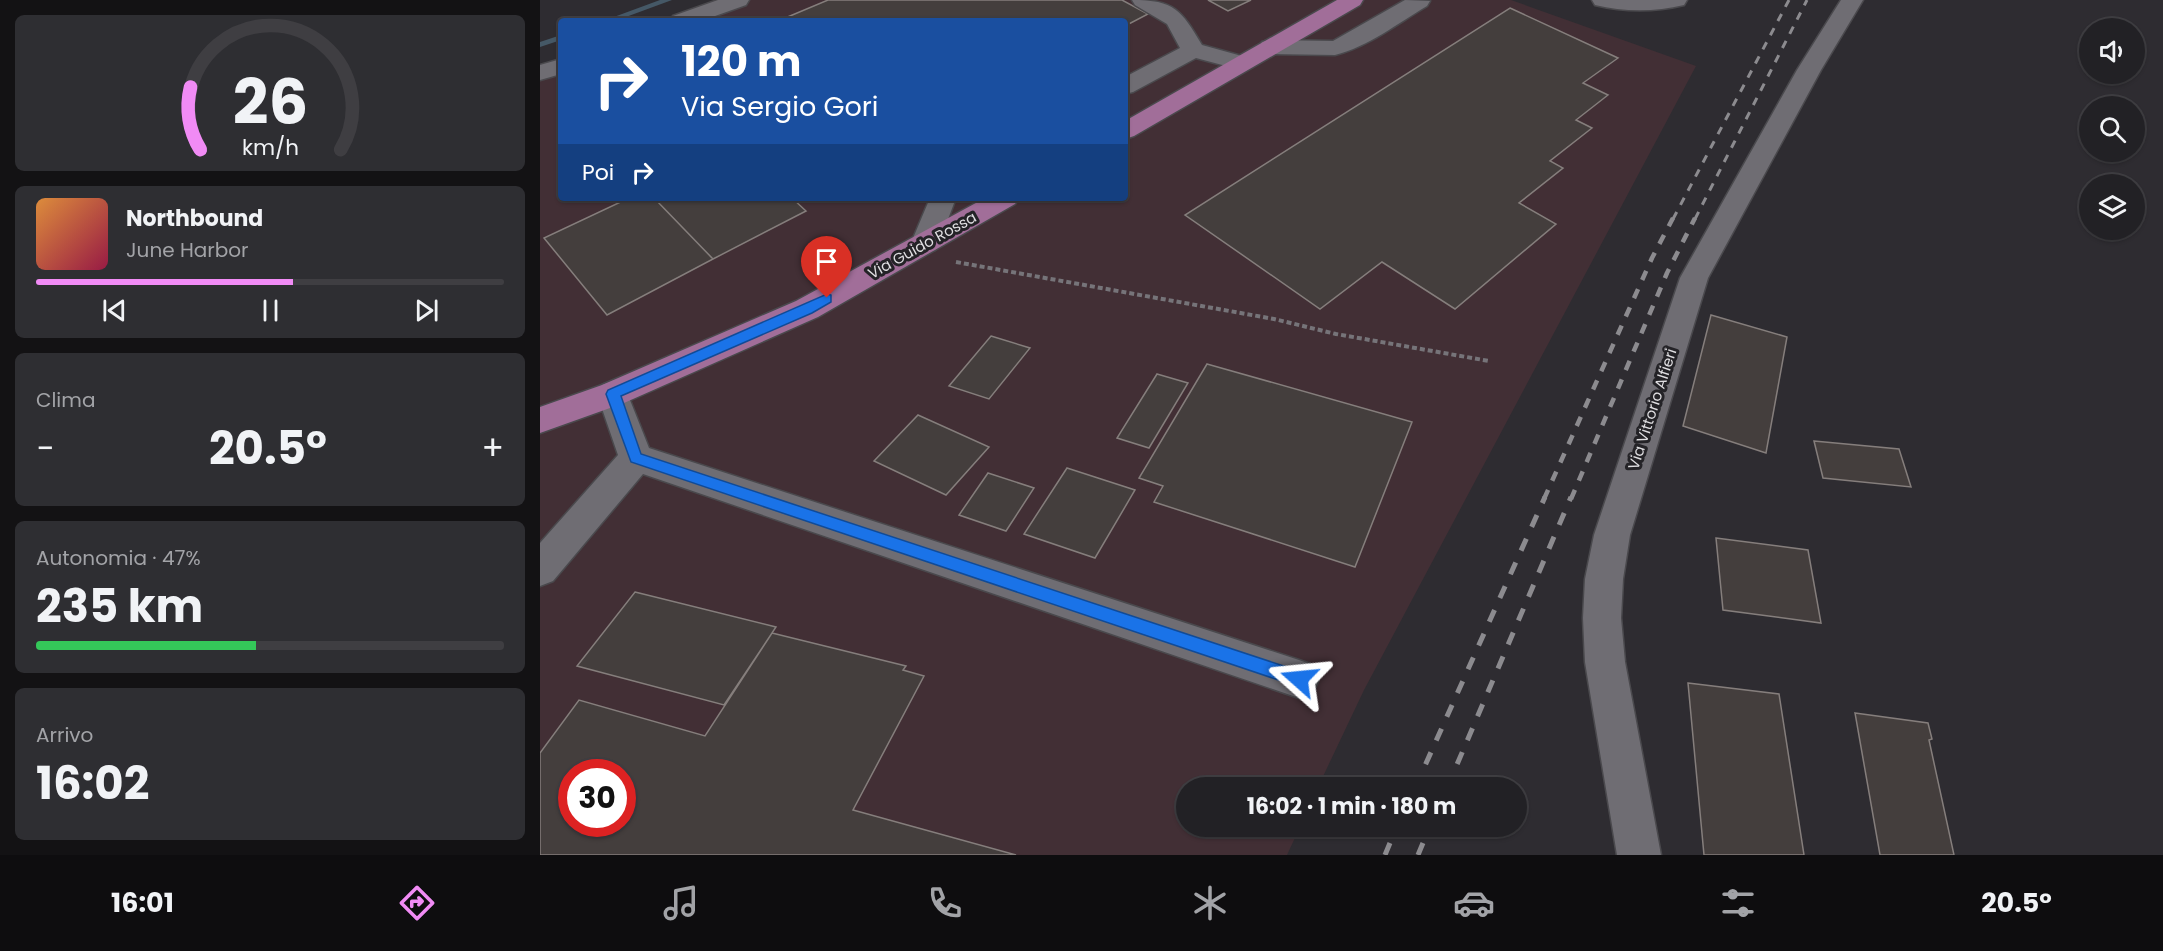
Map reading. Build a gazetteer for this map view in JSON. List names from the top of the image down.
{
  "streets": {
    "main road": ["Via Guido Rossa"],
    "street": ["Via Vittorio Alfieri"]
  },
  "page": {
    "turn": ["120 m", "Via Sergio Gori"],
    "then": "Poi",
    "song": ["Northbound", "June Harbor"],
    "tile": [
      "Clima",
      ["Autonomia · 47%", "235 km"],
      ["Arrivo", "16:02"]
    ],
    "heat": ["−", "20.5°", "+"],
    "limit": "30",
    "trip": "16:02 · 1 min · 180 m",
    "tabs": ["16:01", "20.5°"],
    "gauge": ["26", "km/h"]
  }
}
